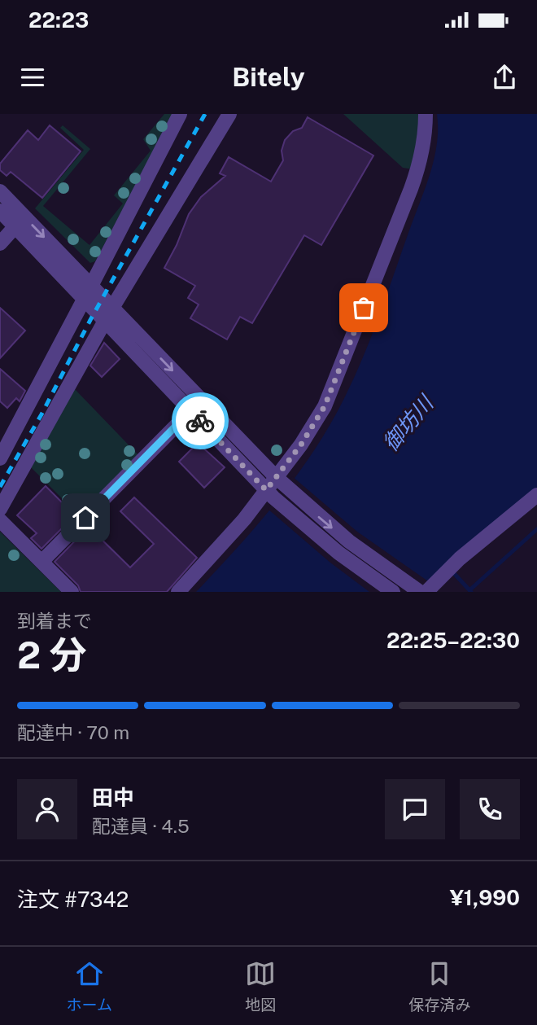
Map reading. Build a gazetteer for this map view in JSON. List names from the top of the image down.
{
  "water": ["御坊川"],
  "page": {
    "status": "22:23",
    "header": "Bitely",
    "heading": ["2 分", "到着まで", "22:25–22:30"],
    "panel": [
      "田中",
      "配達員 · 4.5",
      "注文 #7342",
      "¥1,990"
    ],
    "bar": "配達中 · 70 m",
    "tabs": ["ホーム", "地図", "保存済み"]
  }
}
